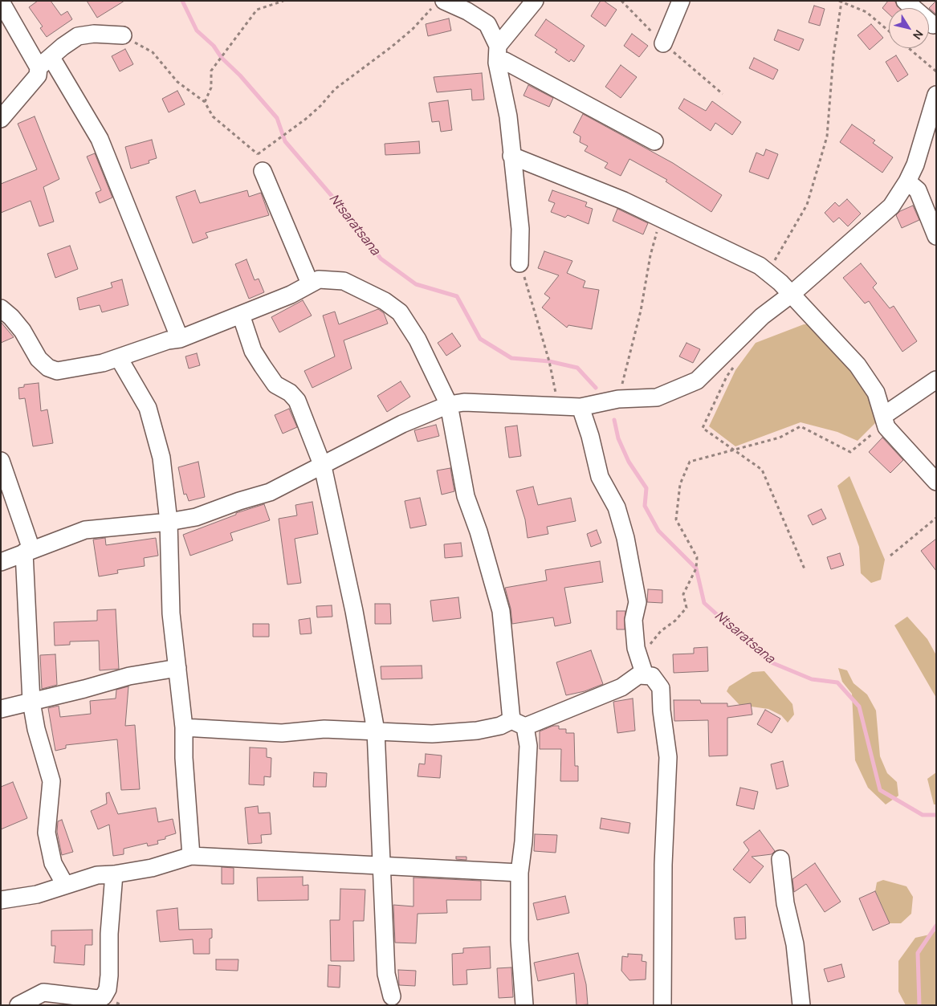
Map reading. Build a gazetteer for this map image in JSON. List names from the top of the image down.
{
  "water": ["Ntsaratsana"],
  "north": "bottom right"
}
